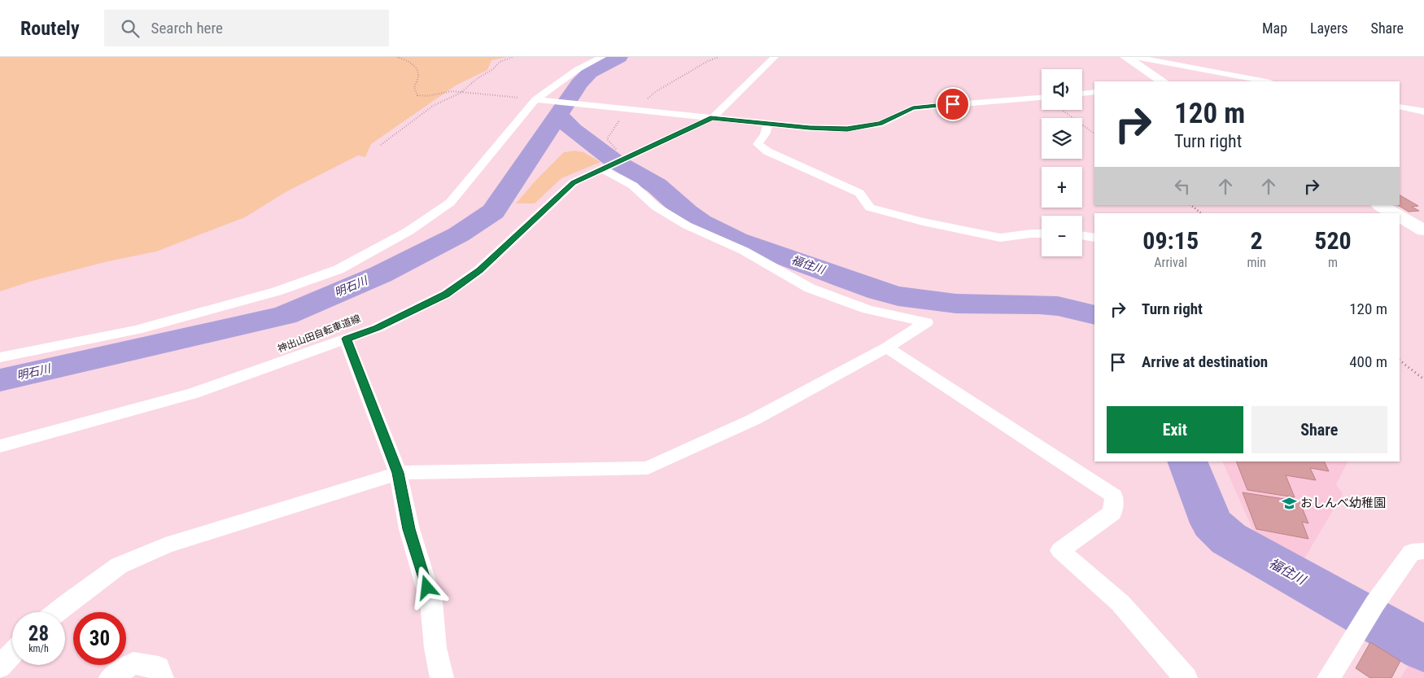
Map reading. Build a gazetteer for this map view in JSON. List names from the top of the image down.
{
  "water": ["福住川", "明石川"],
  "places": {
    "school or university": ["おしんべ幼稚園"]
  },
  "page": {
    "header": "Routely",
    "search": "Search here",
    "nav": ["Map", "Layers", "Share"],
    "map_buttons": ["+", "−"],
    "turn": ["120 m", "Turn right"],
    "eta": [
      "09:15",
      "Arrival",
      "2",
      "min",
      "520",
      "m"
    ],
    "list": [
      {
        "name": "Turn right",
        "value": "120 m"
      },
      {
        "name": "Arrive at destination",
        "value": "400 m"
      }
    ],
    "buttons": ["Exit", "Share"],
    "speed": "28 km/h",
    "limit": "30"
  }
}
